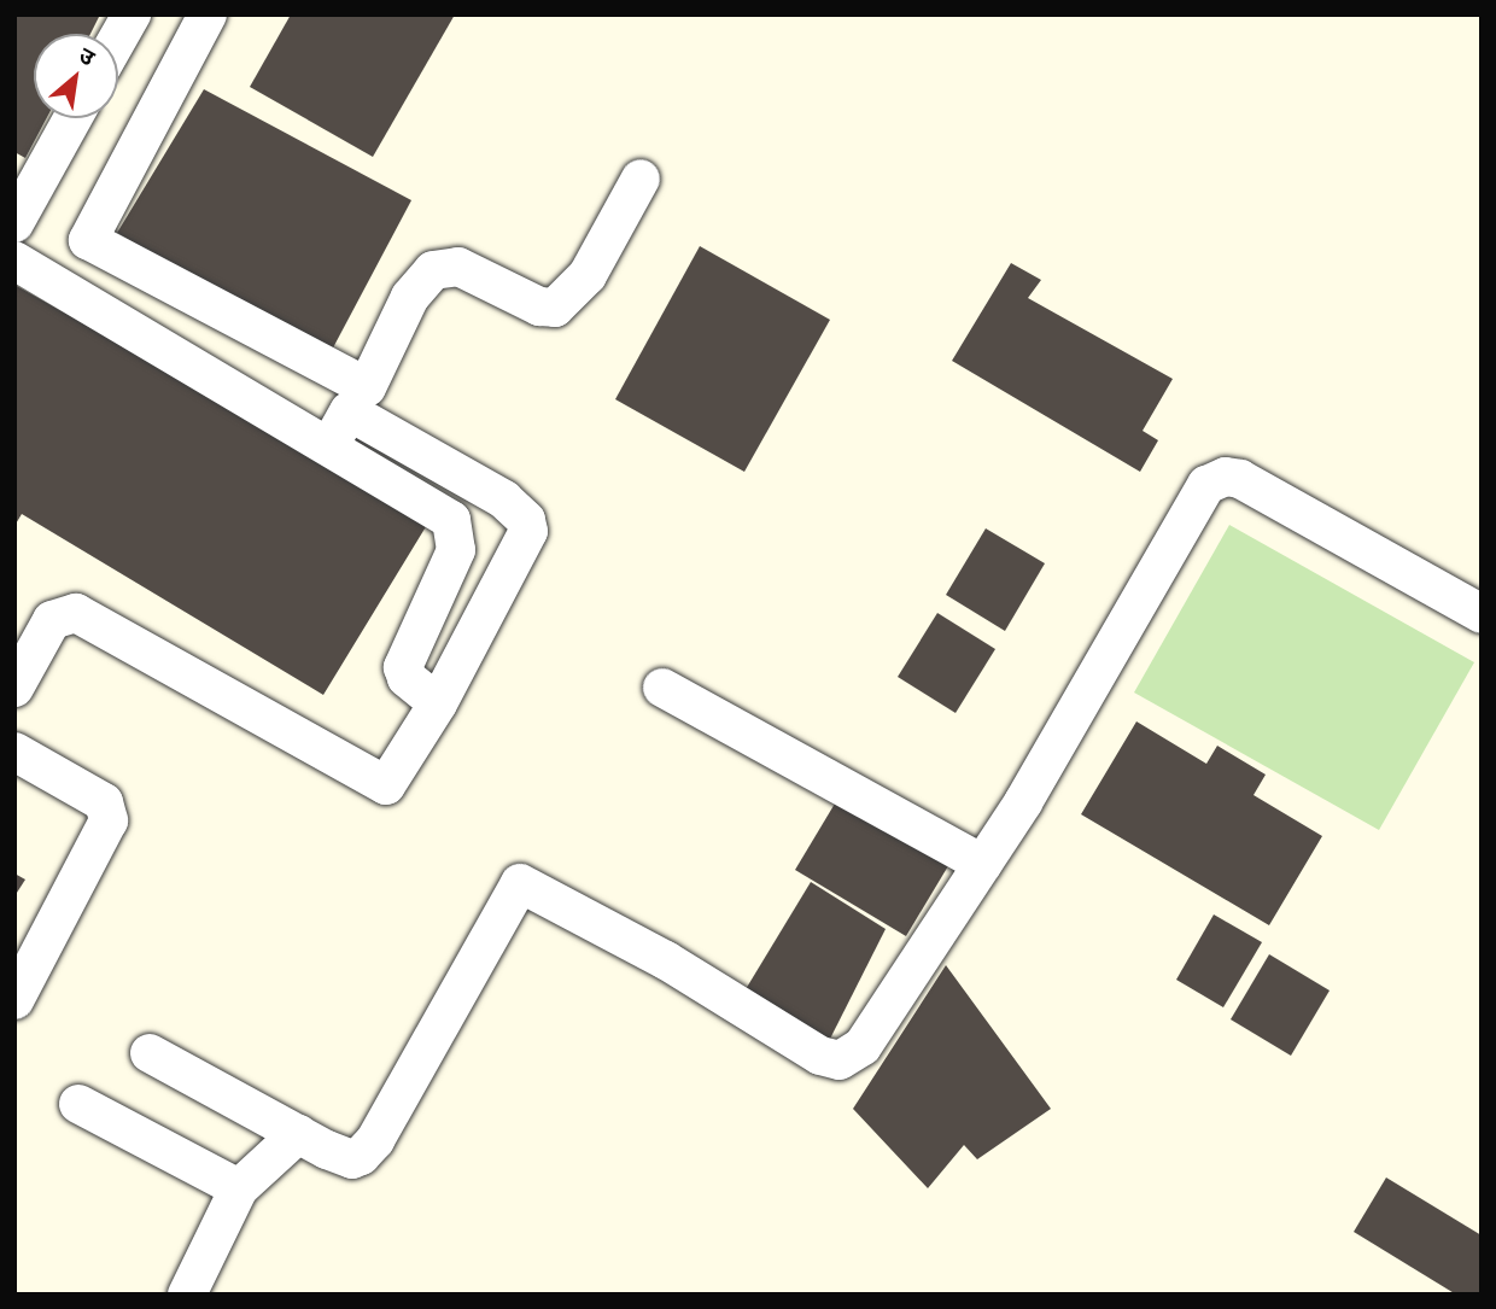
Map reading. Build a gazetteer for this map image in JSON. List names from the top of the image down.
{
  "north": "top right"
}
